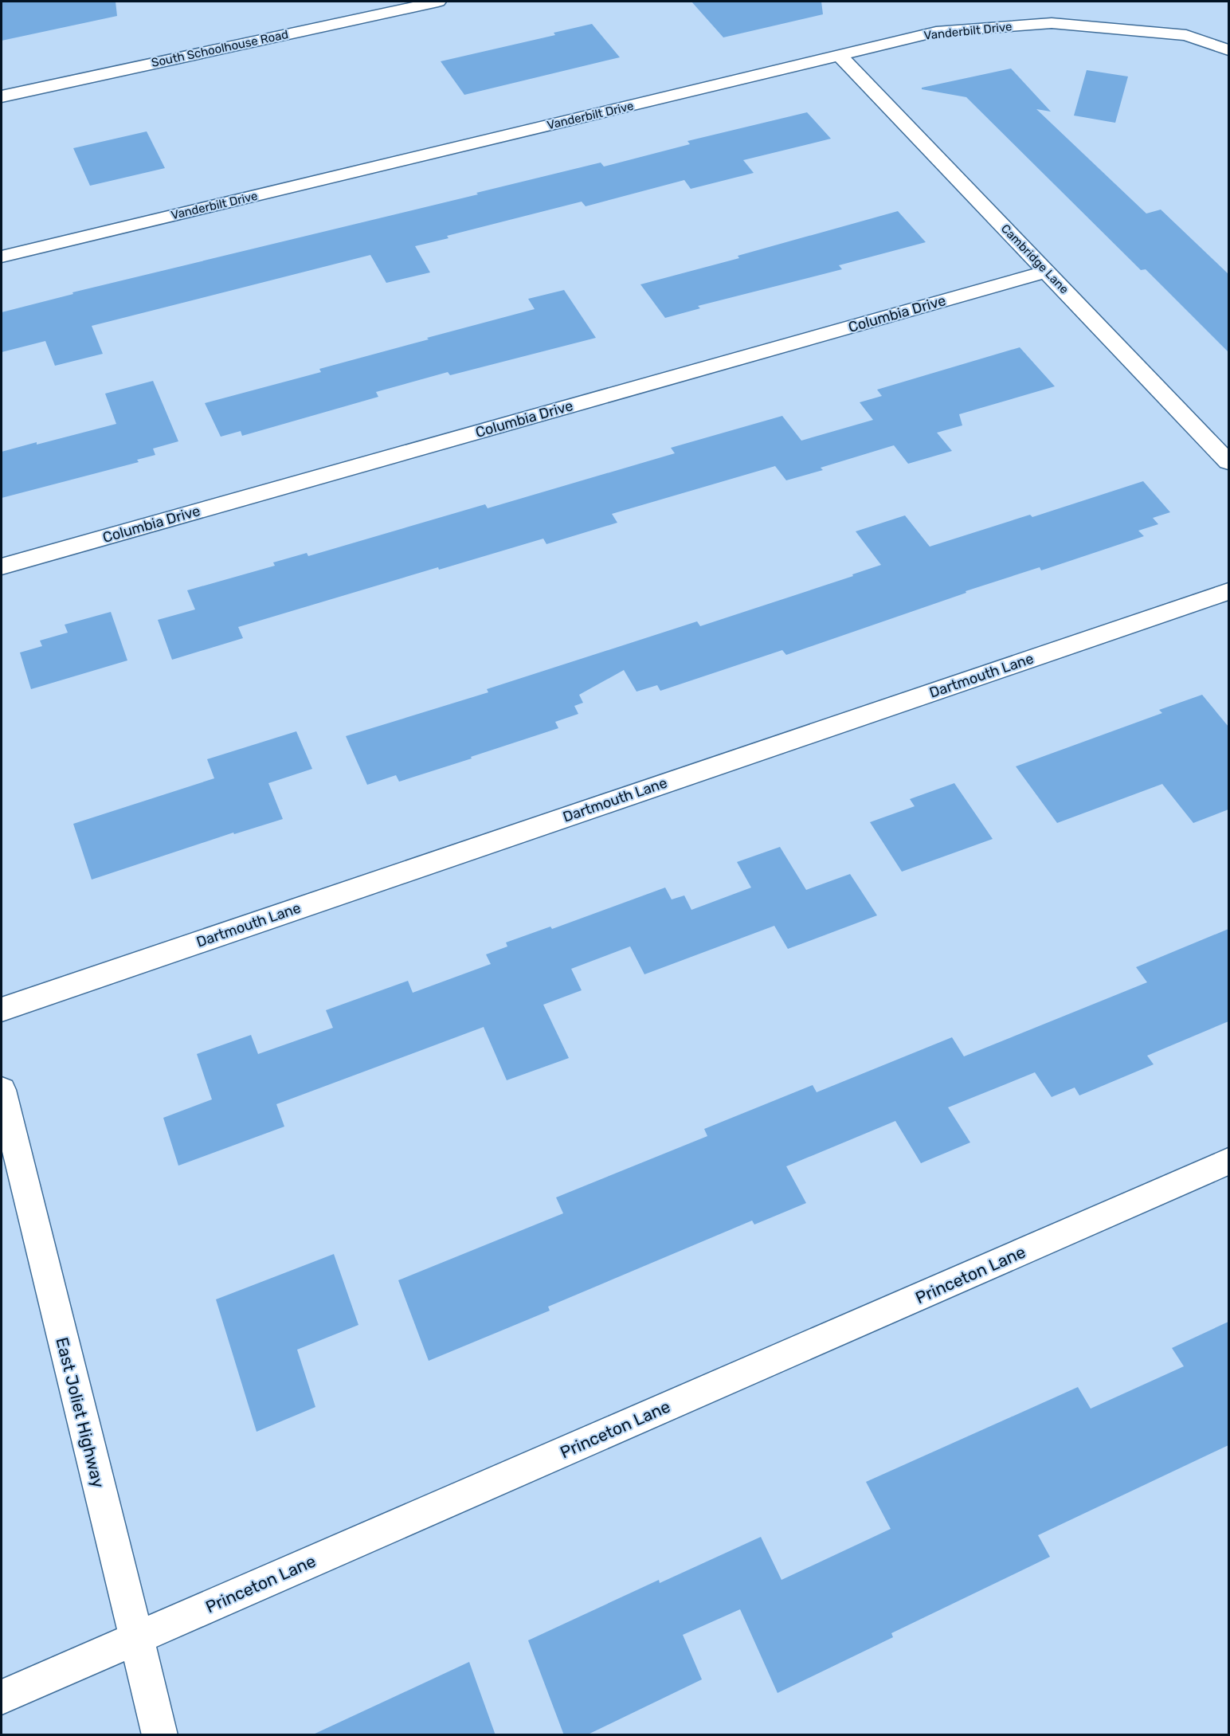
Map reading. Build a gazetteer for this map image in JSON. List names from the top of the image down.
{
  "streets": {
    "street": [
      "Vanderbilt Drive",
      "South Schoolhouse Road",
      "Cambridge Lane",
      "Columbia Drive",
      "Dartmouth Lane",
      "Princeton Lane",
      "East Joliet Highway"
    ]
  },
  "crossings": [
    ["Vanderbilt Drive", "Cambridge Lane"],
    ["Cambridge Lane", "Columbia Drive"],
    ["Princeton Lane", "East Joliet Highway"]
  ]
}
